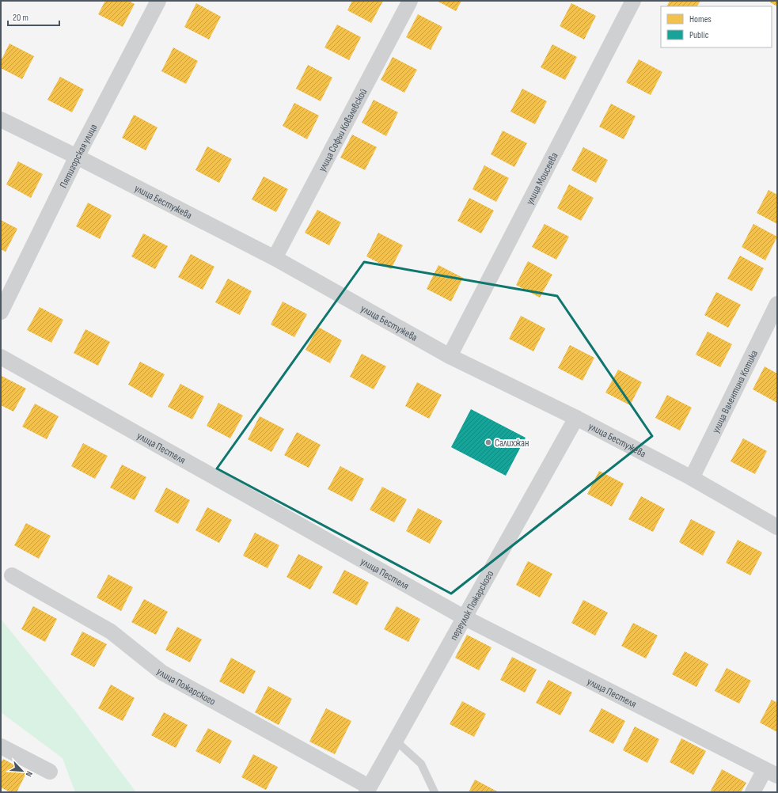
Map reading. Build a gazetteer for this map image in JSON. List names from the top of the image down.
{
  "streets": {
    "street": [
      "улица Софьи Ковалевской",
      "Пятигорская улица",
      "улица Моисеева",
      "улица Бестужева",
      "улица Валентина Котика",
      "улица Пестеля",
      "переулок Пожарского",
      "улица Пожарского"
    ]
  },
  "crossings": [
    ["улица Софьи Ковалевской", "улица Бестужева"],
    ["Пятигорская улица", "улица Бестужева"],
    ["улица Моисеева", "улица Бестужева"],
    ["улица Бестужева", "улица Валентина Котика"],
    ["улица Бестужева", "переулок Пожарского"],
    ["улица Пестеля", "переулок Пожарского"],
    ["переулок Пожарского", "улица Пожарского"]
  ],
  "places": ["Салихжан"],
  "legend": ["Homes", "Public"],
  "scale_bar": "20 m",
  "north": "bottom right"
}
